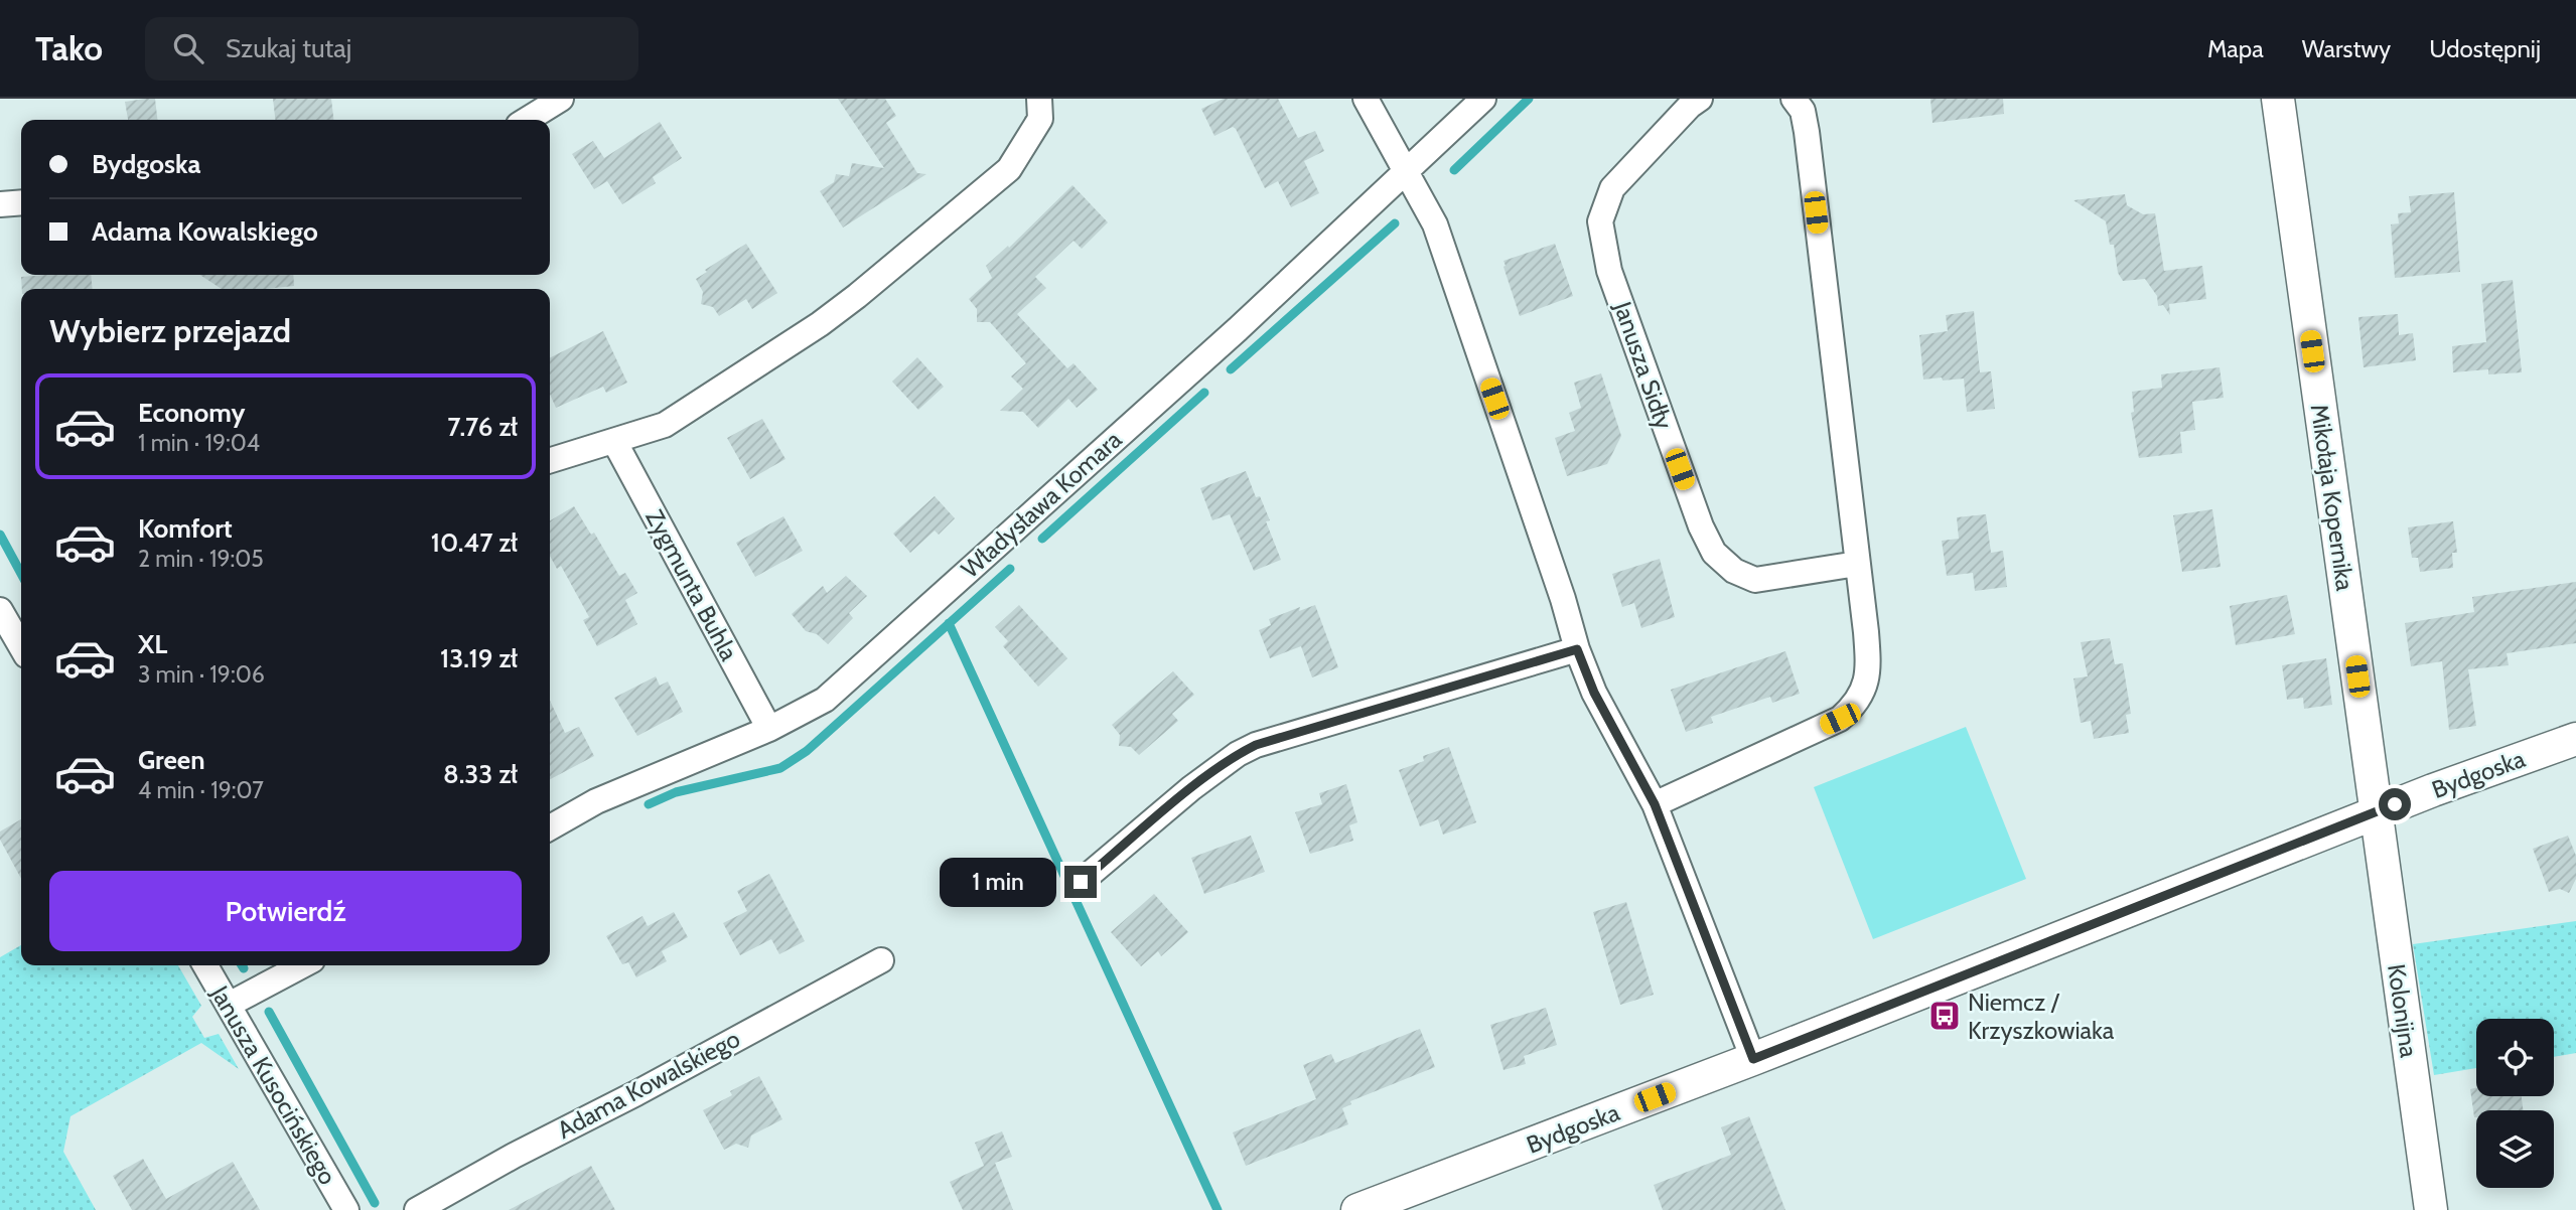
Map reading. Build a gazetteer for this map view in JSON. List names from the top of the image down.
{
  "streets": {
    "street": [
      "Janusza Sidły",
      "Mikołaja Kopernika",
      "Władysława Komara",
      "Zygmunta Buhla",
      "Bydgoska",
      "Kolonijna",
      "Adama Kowalskiego",
      "Janusza Kusocińskiego"
    ]
  },
  "crossings": [
    ["Mikołaja Kopernika", "Bydgoska"],
    ["Mikołaja Kopernika", "Kolonijna"],
    ["Władysława Komara", "Zygmunta Buhla"],
    ["Bydgoska", "Kolonijna"]
  ],
  "places": {
    "bus stop": ["Niemcz / Krzyszkowiaka"]
  },
  "page": {
    "header": "Tako",
    "search": "Szukaj tutaj",
    "nav": ["Mapa", "Warstwy", "Udostępnij"],
    "banner": ["Bydgoska", "Adama Kowalskiego"],
    "heading": "Wybierz przejazd",
    "list": [
      {
        "name": "Economy",
        "note": "1 min · 19:04",
        "value": "7.76 zł"
      },
      {
        "name": "Komfort",
        "note": "2 min · 19:05",
        "value": "10.47 zł"
      },
      {
        "name": "XL",
        "note": "3 min · 19:06",
        "value": "13.19 zł"
      },
      {
        "name": "Green",
        "note": "4 min · 19:07",
        "value": "8.33 zł"
      }
    ],
    "buttons": "Potwierdź",
    "bubble": "1 min"
  }
}
